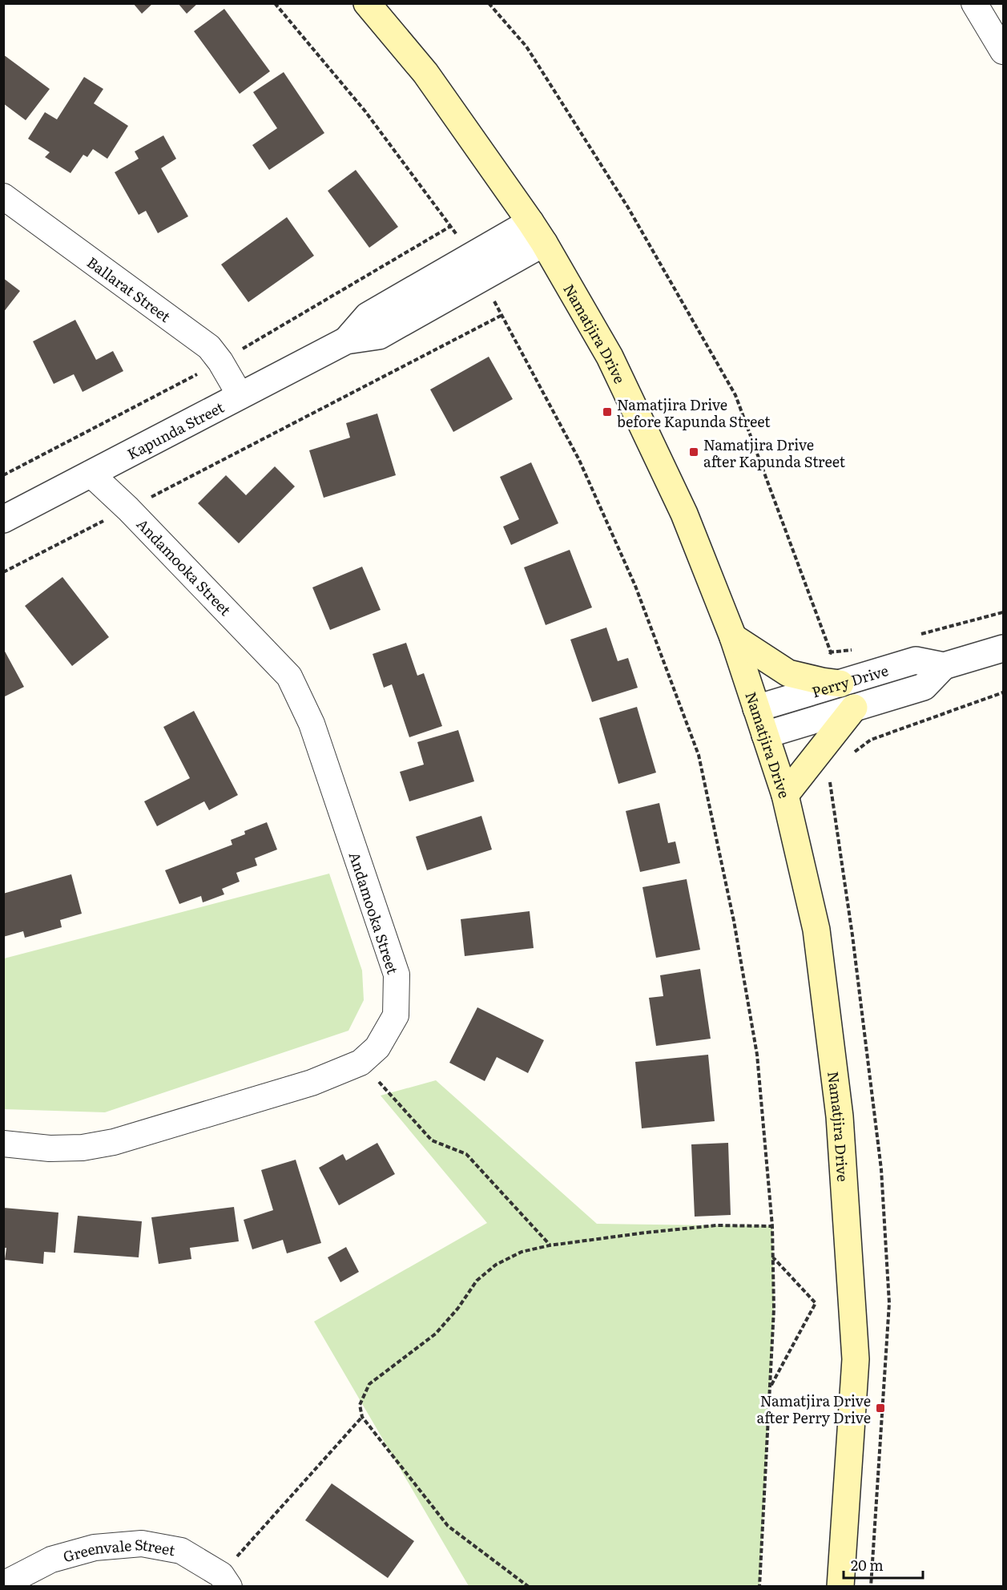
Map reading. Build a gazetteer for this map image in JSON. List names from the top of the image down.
{
  "streets": {
    "main road": ["Namatjira Drive"],
    "street": [
      "Ballarat Street",
      "Kapunda Street",
      "Andamooka Street",
      "Perry Drive",
      "Greenvale Street"
    ]
  },
  "crossings": [
    ["Ballarat Street", "Kapunda Street"],
    ["Namatjira Drive", "Kapunda Street"],
    ["Namatjira Drive", "Perry Drive"],
    ["Kapunda Street", "Andamooka Street"]
  ],
  "places": {
    "transit": ["Namatjira Drive before Kapunda Street", "Namatjira Drive after Kapunda Street", "Namatjira Drive after Perry Drive"]
  },
  "scale_bar": "20 m"
}
